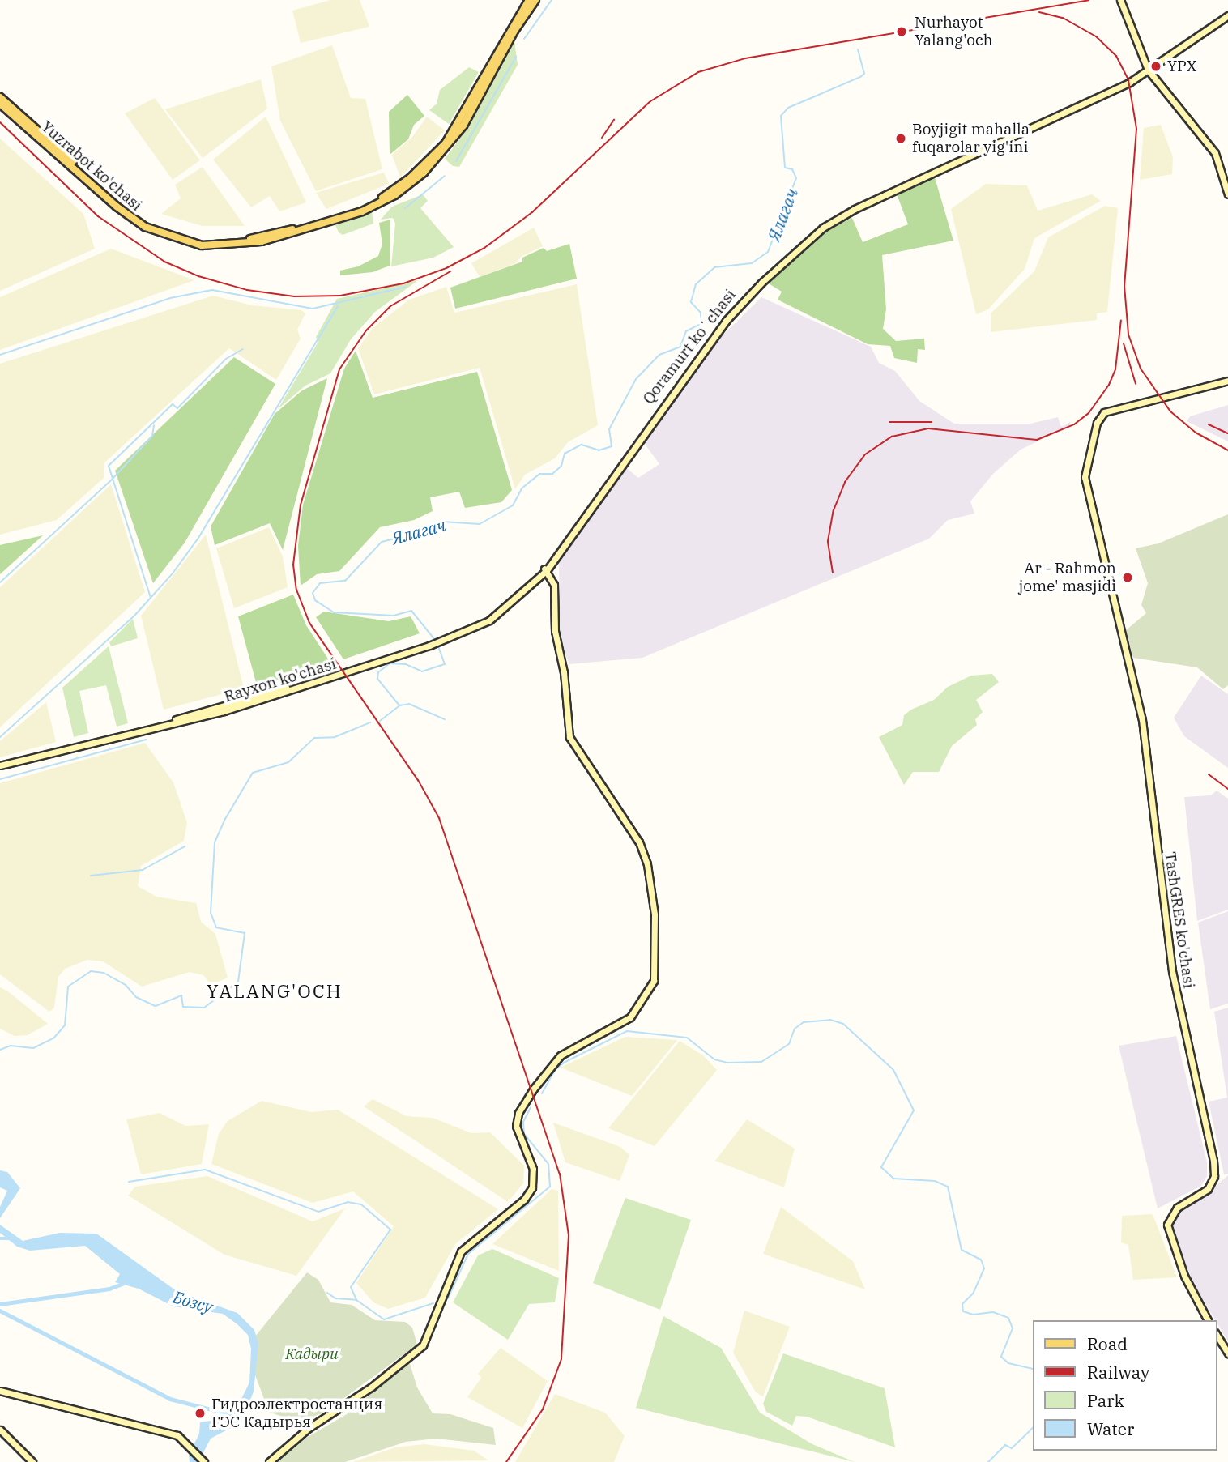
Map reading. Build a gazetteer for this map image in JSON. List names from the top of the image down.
{
  "streets": {
    "main road": [
      "Yuzrabot ko'chasi",
      "Qoramurt koʻchasi",
      "Rayxon ko'chasi",
      "TashGRES ko'chasi"
    ]
  },
  "crossings": [
    ["Qoramurt koʻchasi", "Rayxon ko'chasi"]
  ],
  "districts": ["YALANG'OCH"],
  "water": ["Ялагач", "Бозсу"],
  "parks": ["Кадыри"],
  "places": [
    "Nurhayot Yalang'och",
    "YPX",
    "Boyjigit mahalla fuqarolar yig'ini",
    "Ar - Rahmon jome' masjidi",
    "Гидроэлектростанция ГЭС Кадырья"
  ],
  "legend": [
    "Road",
    "Railway",
    "Park",
    "Water"
  ]
}
